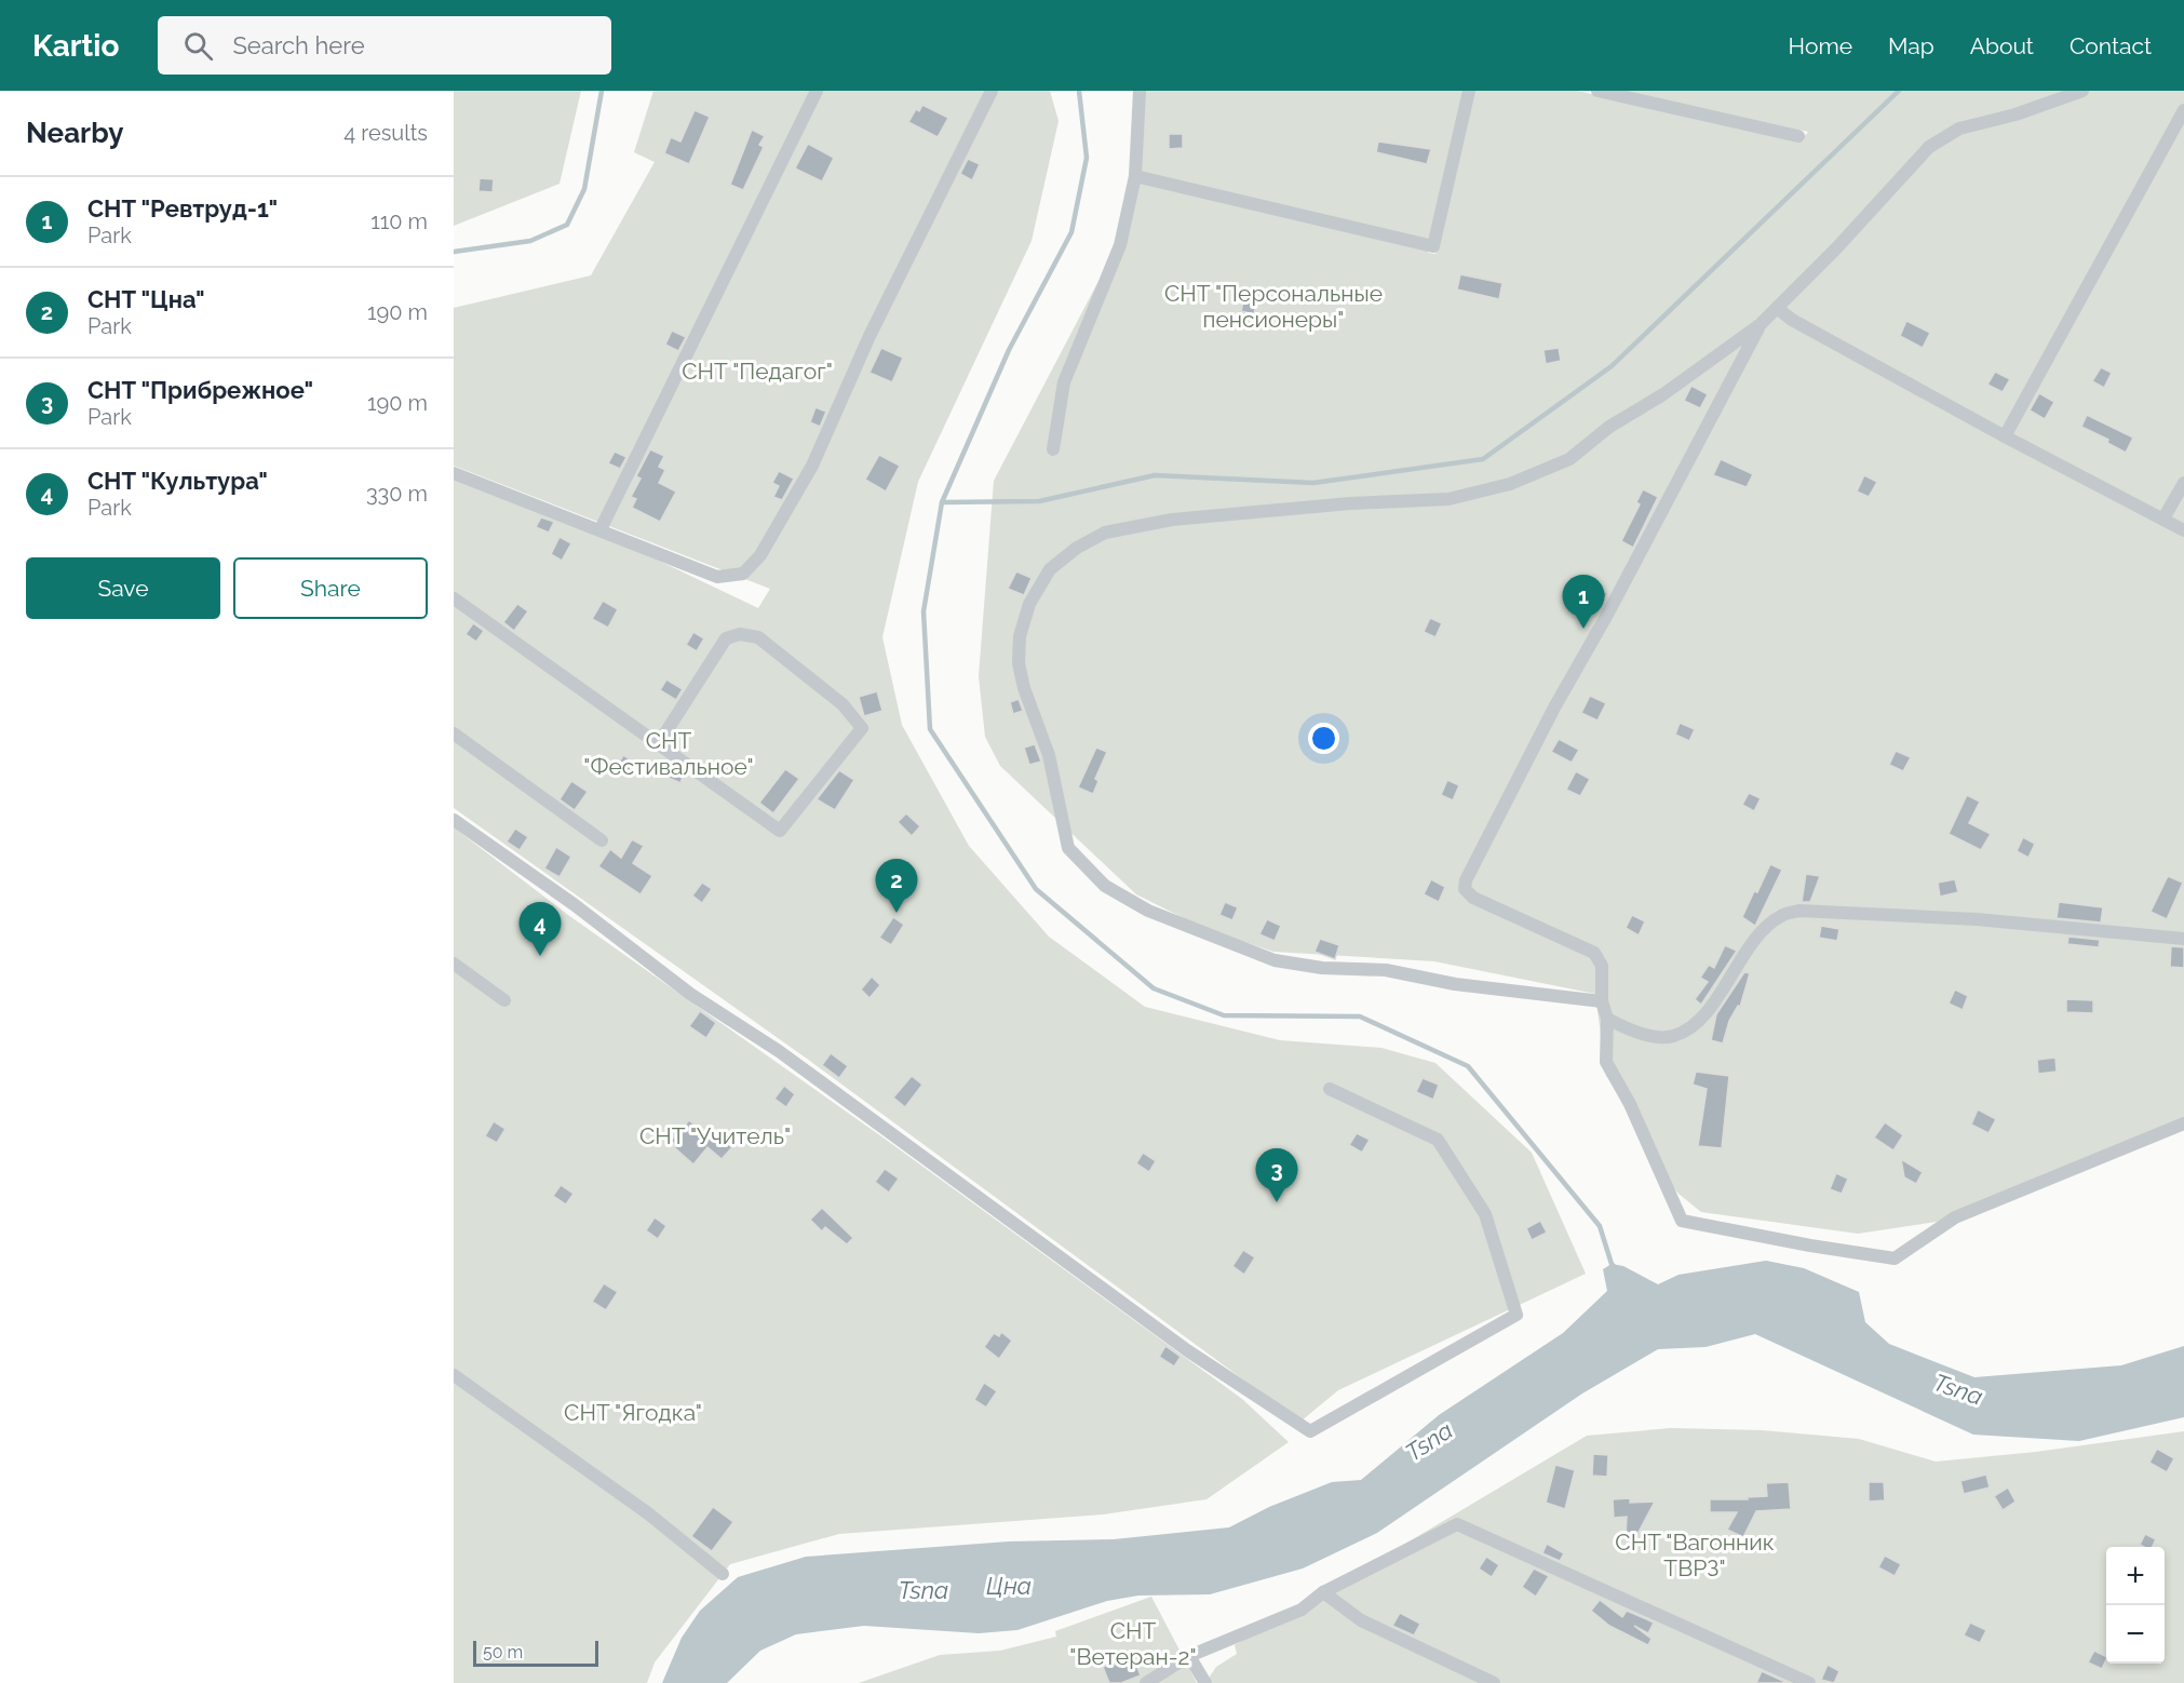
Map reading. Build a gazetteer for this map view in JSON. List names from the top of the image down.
{
  "water": ["Tsna", "Цна"],
  "parks": [
    "СНТ \"Персональные пенсионеры\"",
    "СНТ \"Педагог\"",
    "СНТ \"Фестивальное\"",
    "СНТ \"Учитель\"",
    "СНТ \"Ягодка\"",
    "СНТ \"Вагонник ТВРЗ\"",
    "СНТ \"Ветеран-2\""
  ],
  "scale_bar": "50 m",
  "page": {
    "header": "Kartio",
    "search": "Search here",
    "nav": [
      "Home",
      "Map",
      "About",
      "Contact"
    ],
    "heading": ["Nearby", "4 results"],
    "list": [
      {
        "mark": "1",
        "name": "СНТ \"Ревтруд-1\"",
        "note": "Park",
        "value": "110 m"
      },
      {
        "mark": "2",
        "name": "СНТ \"Цна\"",
        "note": "Park",
        "value": "190 m"
      },
      {
        "mark": "3",
        "name": "СНТ \"Прибрежное\"",
        "note": "Park",
        "value": "190 m"
      },
      {
        "mark": "4",
        "name": "СНТ \"Культура\"",
        "note": "Park",
        "value": "330 m"
      }
    ],
    "buttons": ["Save", "Share"],
    "pins": [
      "1",
      "2",
      "4",
      "3"
    ],
    "map_buttons": ["+", "−"],
    "scale": "50 m"
  }
}
